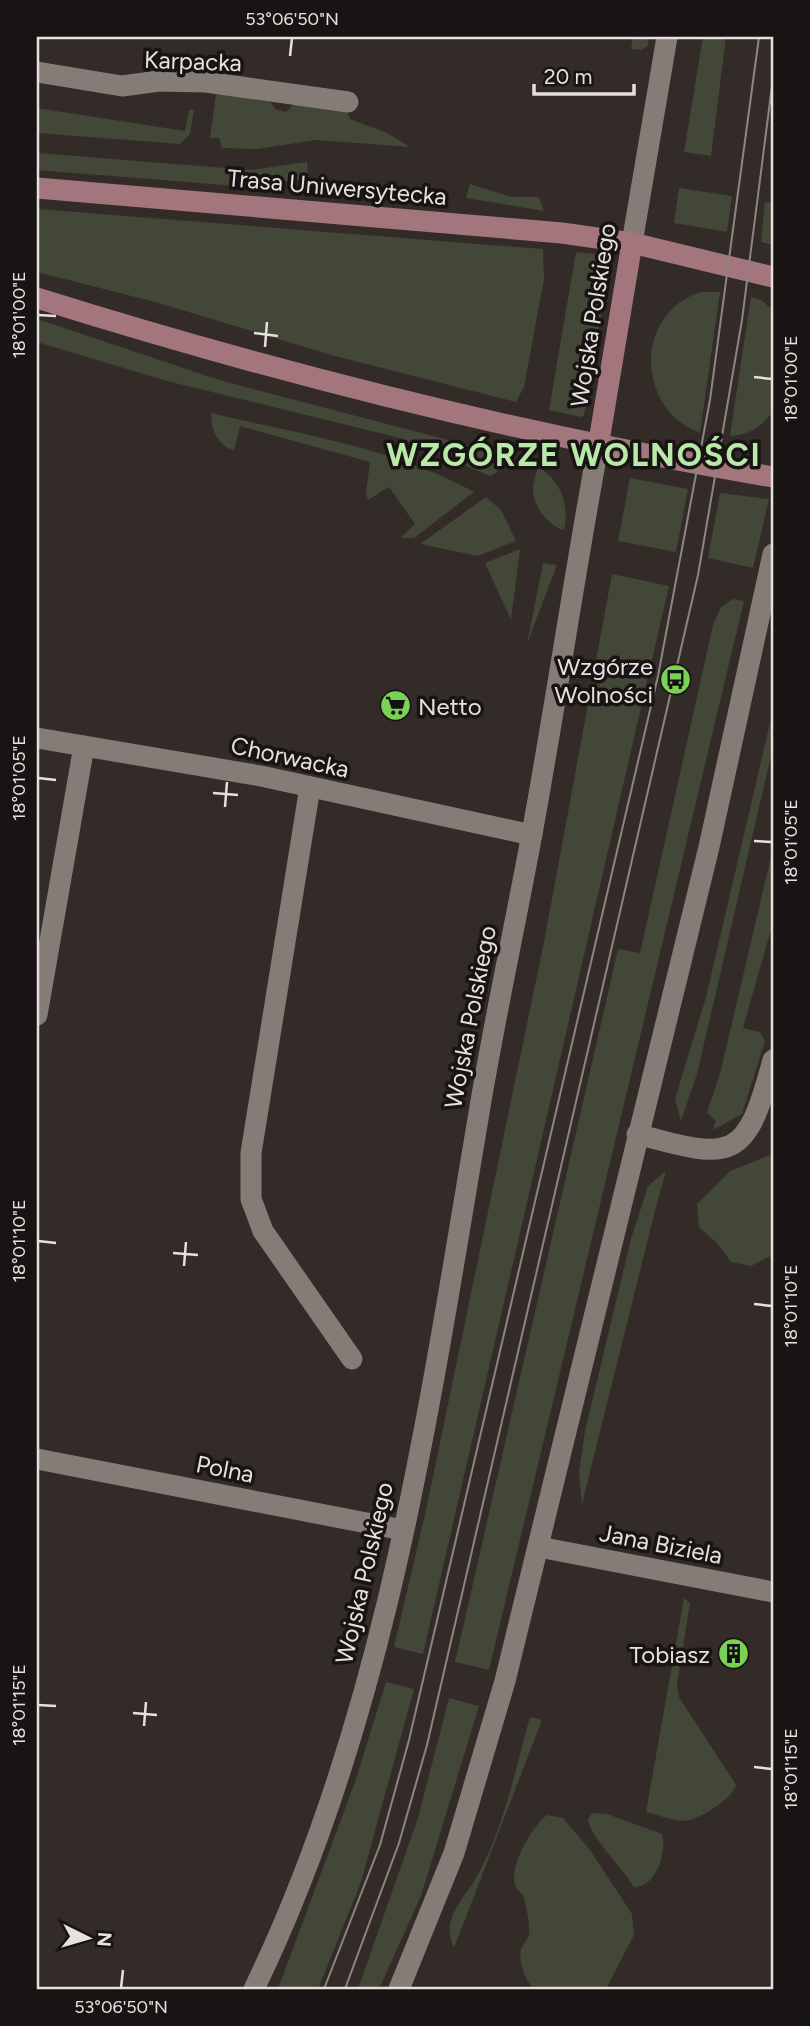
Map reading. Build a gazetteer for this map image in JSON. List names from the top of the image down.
{
  "streets": {
    "main road": ["Trasa Uniwersytecka", "Wojska Polskiego"],
    "street": [
      "Karpacka",
      "Chorwacka",
      "Polna",
      "Jana Biziela"
    ]
  },
  "crossings": [
    ["Trasa Uniwersytecka", "Wojska Polskiego"],
    ["Wojska Polskiego", "Chorwacka"],
    ["Wojska Polskiego", "Polna"]
  ],
  "districts": ["WZGÓRZE WOLNOŚCI"],
  "places": {
    "bus stop": ["Wzgórze Wolności"],
    "supermarket": ["Netto"],
    "building": ["Tobiasz"]
  },
  "scale_bar": "20 m",
  "north": "right",
  "coordinates": [
    "53°06'50\"N",
    "18°01'00\"E",
    "18°01'05\"E",
    "18°01'10\"E",
    "18°01'15\"E"
  ]
}
